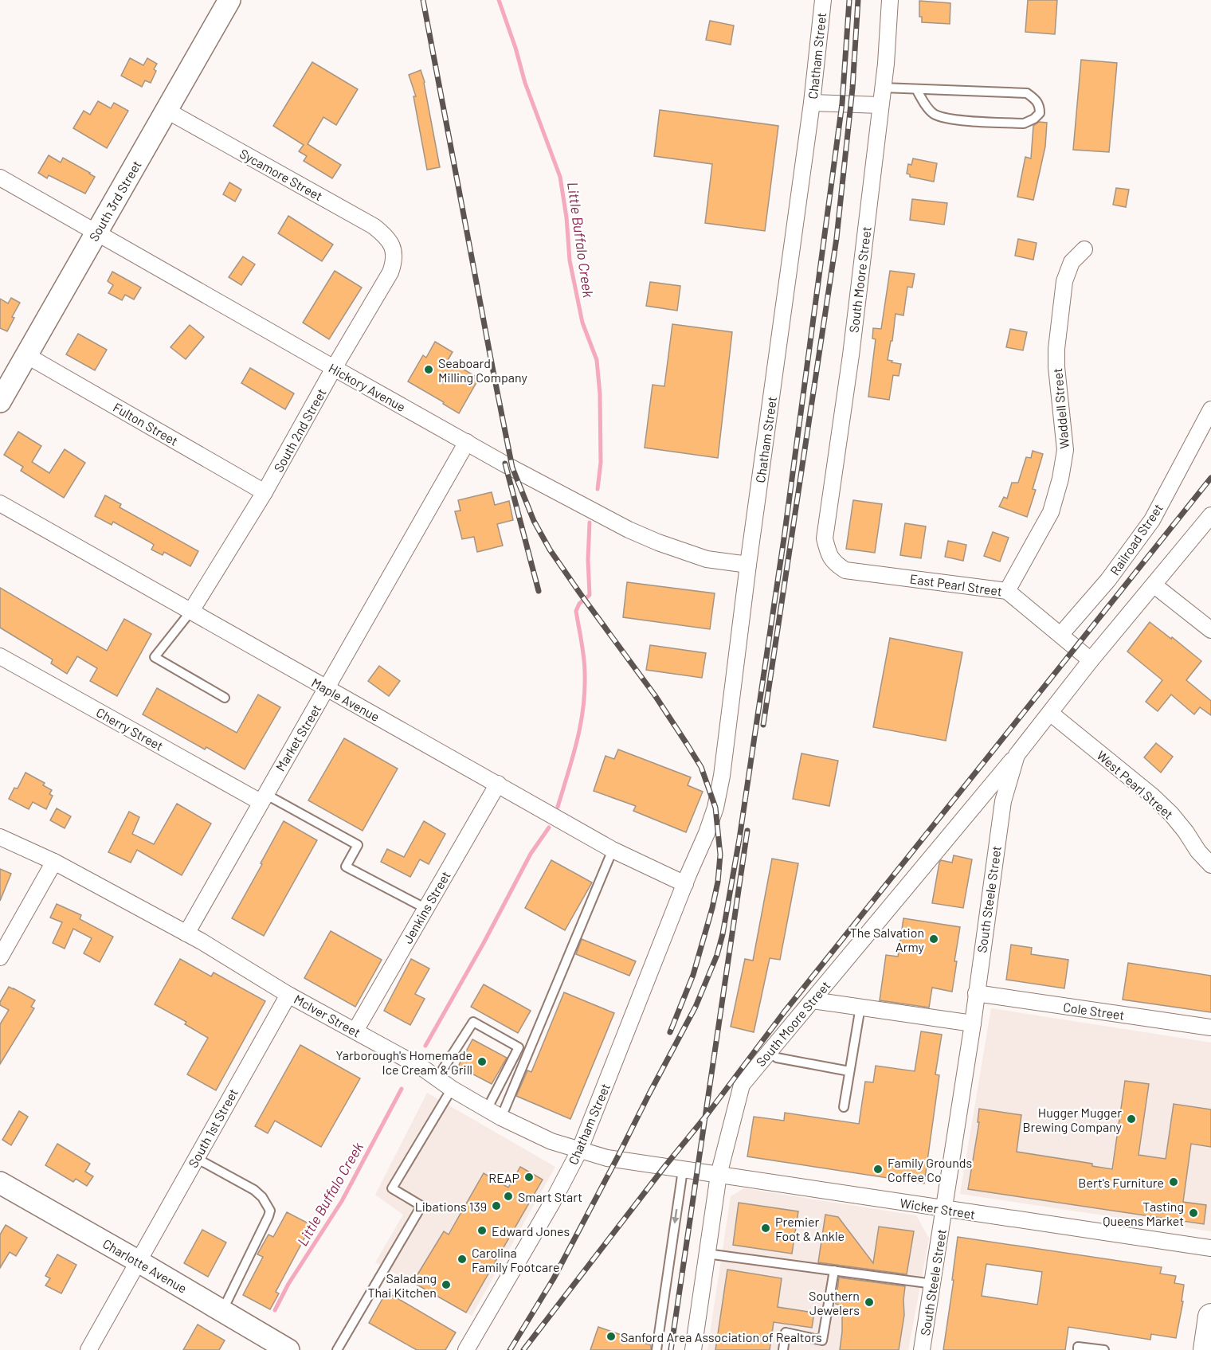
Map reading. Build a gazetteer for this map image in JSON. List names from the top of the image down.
{
  "streets": {
    "street": [
      "Chatham Street",
      "Sycamore Street",
      "South 3rd Street",
      "South Moore Street",
      "Hickory Avenue",
      "Waddell Street",
      "Fulton Street",
      "South 2nd Street",
      "Railroad Street",
      "East Pearl Street",
      "Maple Avenue",
      "Cherry Street",
      "Market Street",
      "West Pearl Street",
      "South Steele Street",
      "Jenkins Street",
      "Cole Street",
      "McIver Street",
      "South 1st Street",
      "Wicker Street",
      "Charlotte Avenue"
    ]
  },
  "crossings": [
    ["Chatham Street", "Hickory Avenue"],
    ["Chatham Street", "Maple Avenue"],
    ["Chatham Street", "McIver Street"],
    ["Sycamore Street", "South 3rd Street"],
    ["Sycamore Street", "South 2nd Street"],
    ["South 3rd Street", "Hickory Avenue"],
    ["South 3rd Street", "Fulton Street"],
    ["South Moore Street", "East Pearl Street"],
    ["South Moore Street", "South Steele Street"],
    ["South Moore Street", "Wicker Street"],
    ["Hickory Avenue", "South 2nd Street"],
    ["Hickory Avenue", "Market Street"],
    ["Waddell Street", "East Pearl Street"],
    ["Fulton Street", "South 2nd Street"],
    ["South 2nd Street", "Maple Avenue"],
    ["Railroad Street", "East Pearl Street"],
    ["East Pearl Street", "South Steele Street"],
    ["Maple Avenue", "Market Street"],
    ["Maple Avenue", "Jenkins Street"],
    ["Cherry Street", "Market Street"],
    ["Market Street", "McIver Street"],
    ["West Pearl Street", "South Steele Street"],
    ["South Steele Street", "Cole Street"],
    ["South Steele Street", "Wicker Street"],
    ["Jenkins Street", "McIver Street"],
    ["McIver Street", "South 1st Street"],
    ["McIver Street", "Wicker Street"],
    ["South 1st Street", "Charlotte Avenue"]
  ],
  "water": ["Little Buffalo Creek"],
  "places": [
    "Seaboard Milling Company",
    "The Salvation Army",
    "Yarborough's Homemade Ice Cream & Grill",
    "Hugger Mugger Brewing Company",
    "Family Grounds Coffee Co",
    "REAP",
    "Bert's Furniture",
    "Smart Start",
    "Libations 139",
    "Tasting Queens Market",
    "Premier Foot & Ankle",
    "Edward Jones",
    "Carolina Family Footcare",
    "Saladang Thai Kitchen",
    "Southern Jewelers",
    "Sanford Area Association of Realtors"
  ]
}
